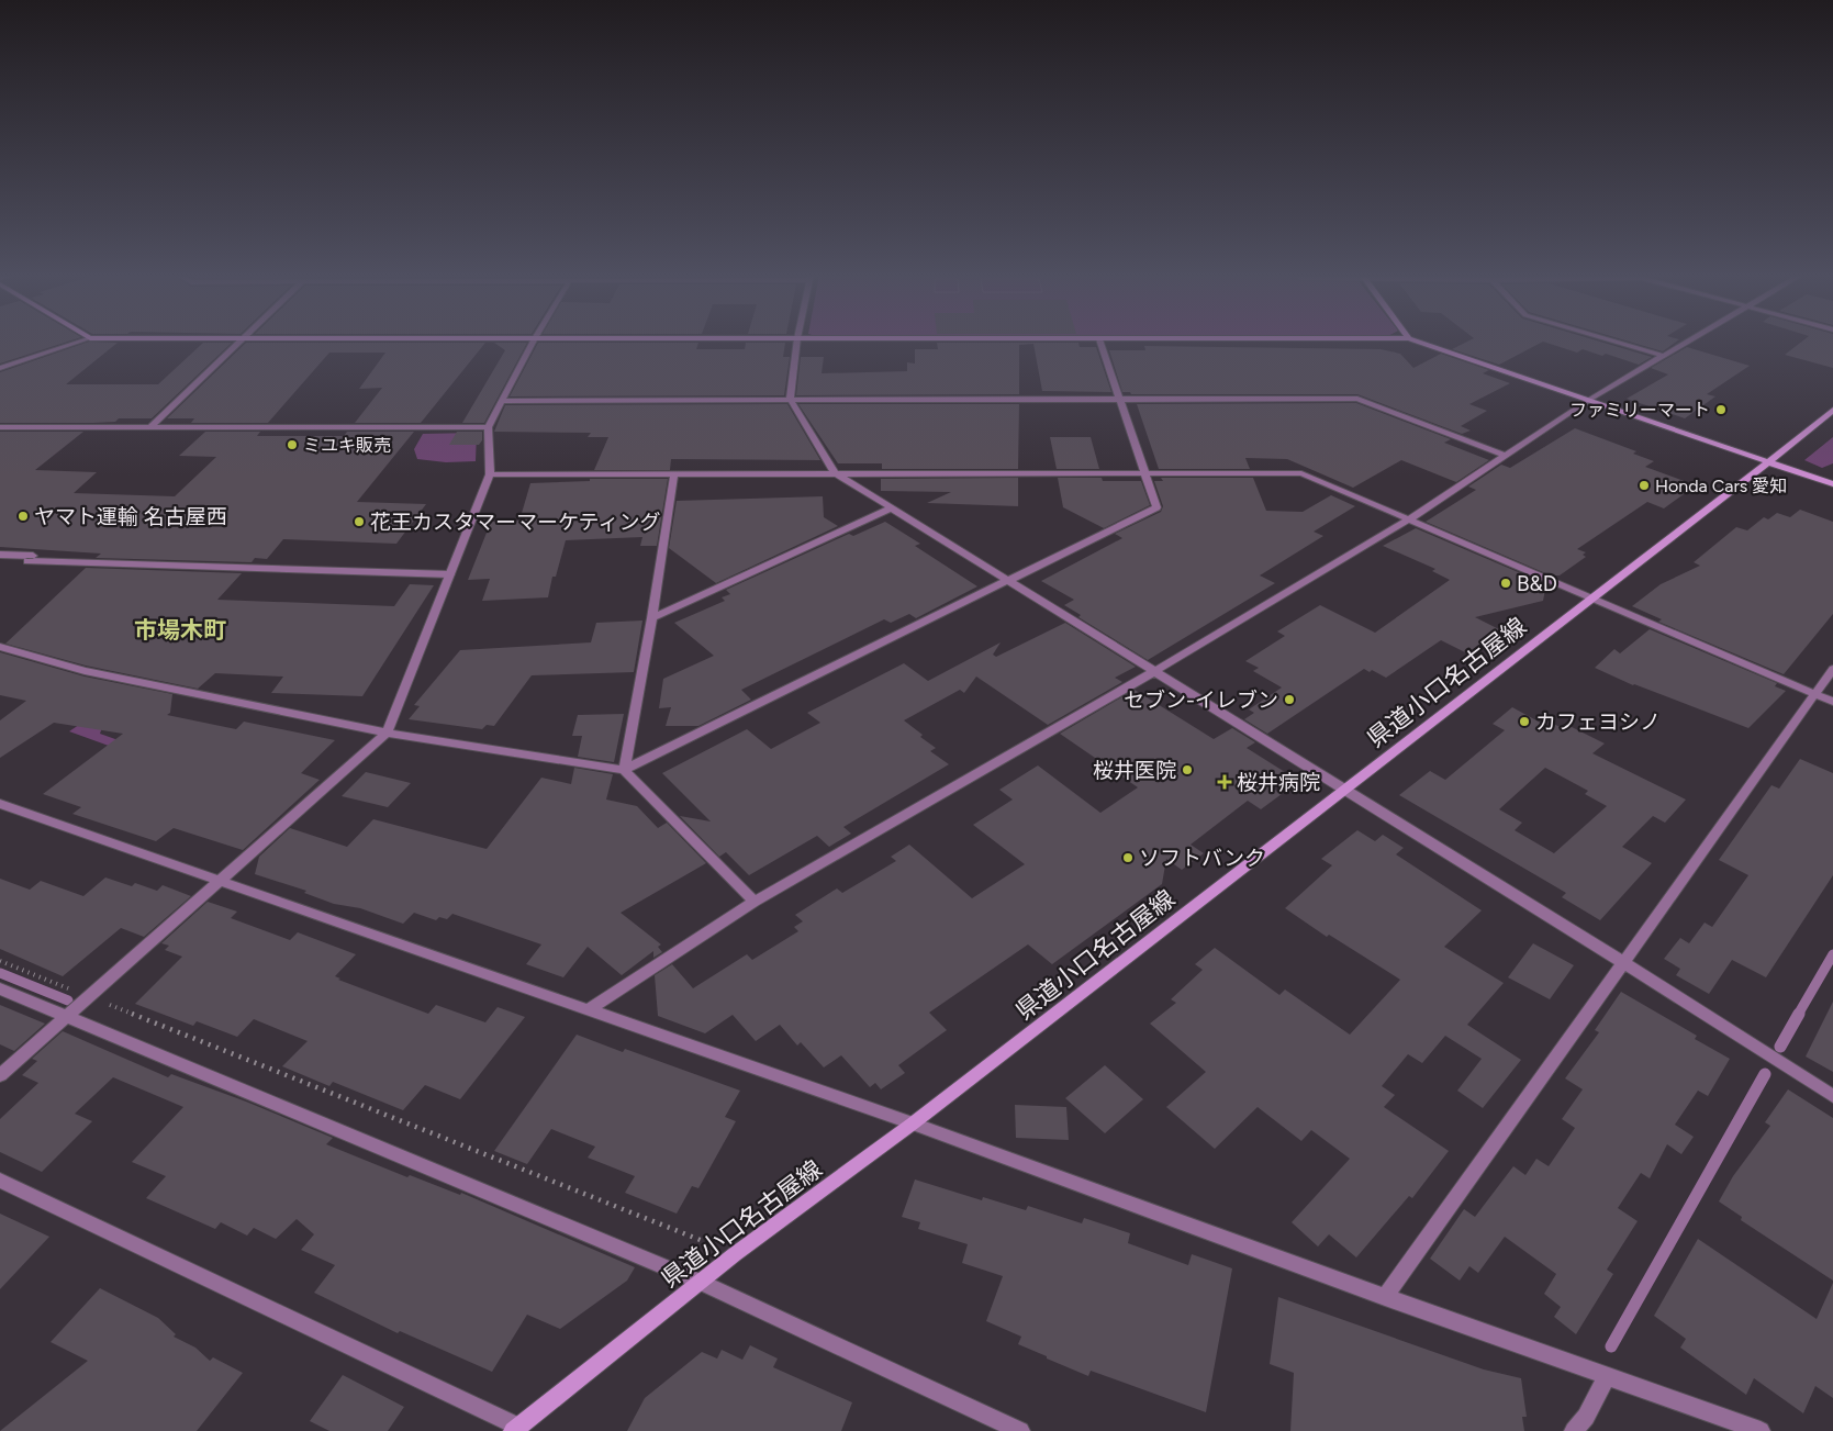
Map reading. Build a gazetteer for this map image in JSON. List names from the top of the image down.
{
  "streets": {
    "street": ["県道小口名古屋線"]
  },
  "districts": ["市場木町"],
  "places": {
    "other": [
      "ファミリーマート",
      "ミユキ販売",
      "Honda Cars 愛知",
      "ヤマト運輸 名古屋西",
      "花王カスタマーマーケティング",
      "B&D",
      "セブン-イレブン",
      "カフェヨシノ",
      "桜井医院",
      "ソフトバンク"
    ],
    "health": ["桜井病院"]
  }
}
